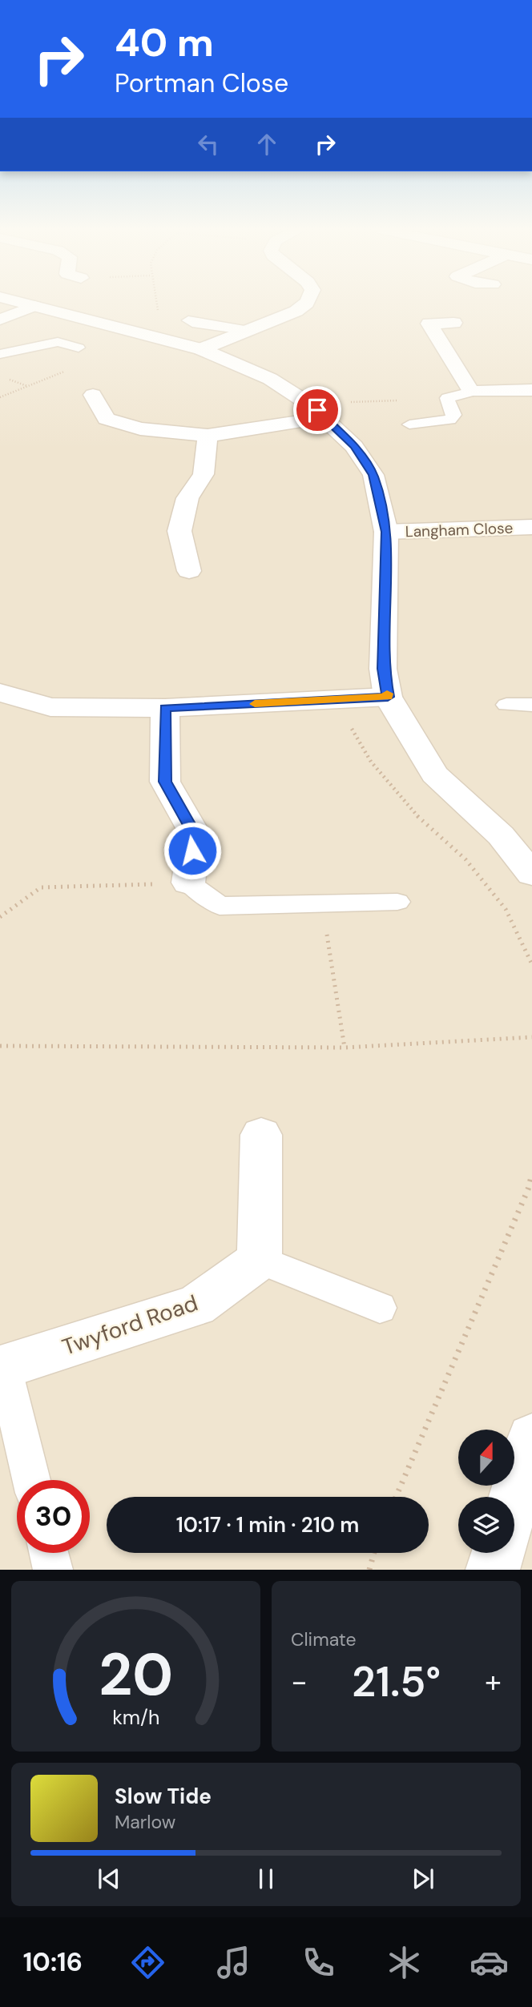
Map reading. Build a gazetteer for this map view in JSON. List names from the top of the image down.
{
  "streets": {
    "street": ["Langham Close", "Twyford Road"]
  },
  "north": "top",
  "page": {
    "turn": ["40 m", "Portman Close"],
    "limit": "30",
    "trip": "10:17 · 1 min · 210 m",
    "tile": "Climate",
    "heat": ["−", "21.5°", "+"],
    "song": ["Slow Tide", "Marlow"],
    "tabs": "10:16",
    "gauge": ["20", "km/h"]
  }
}
